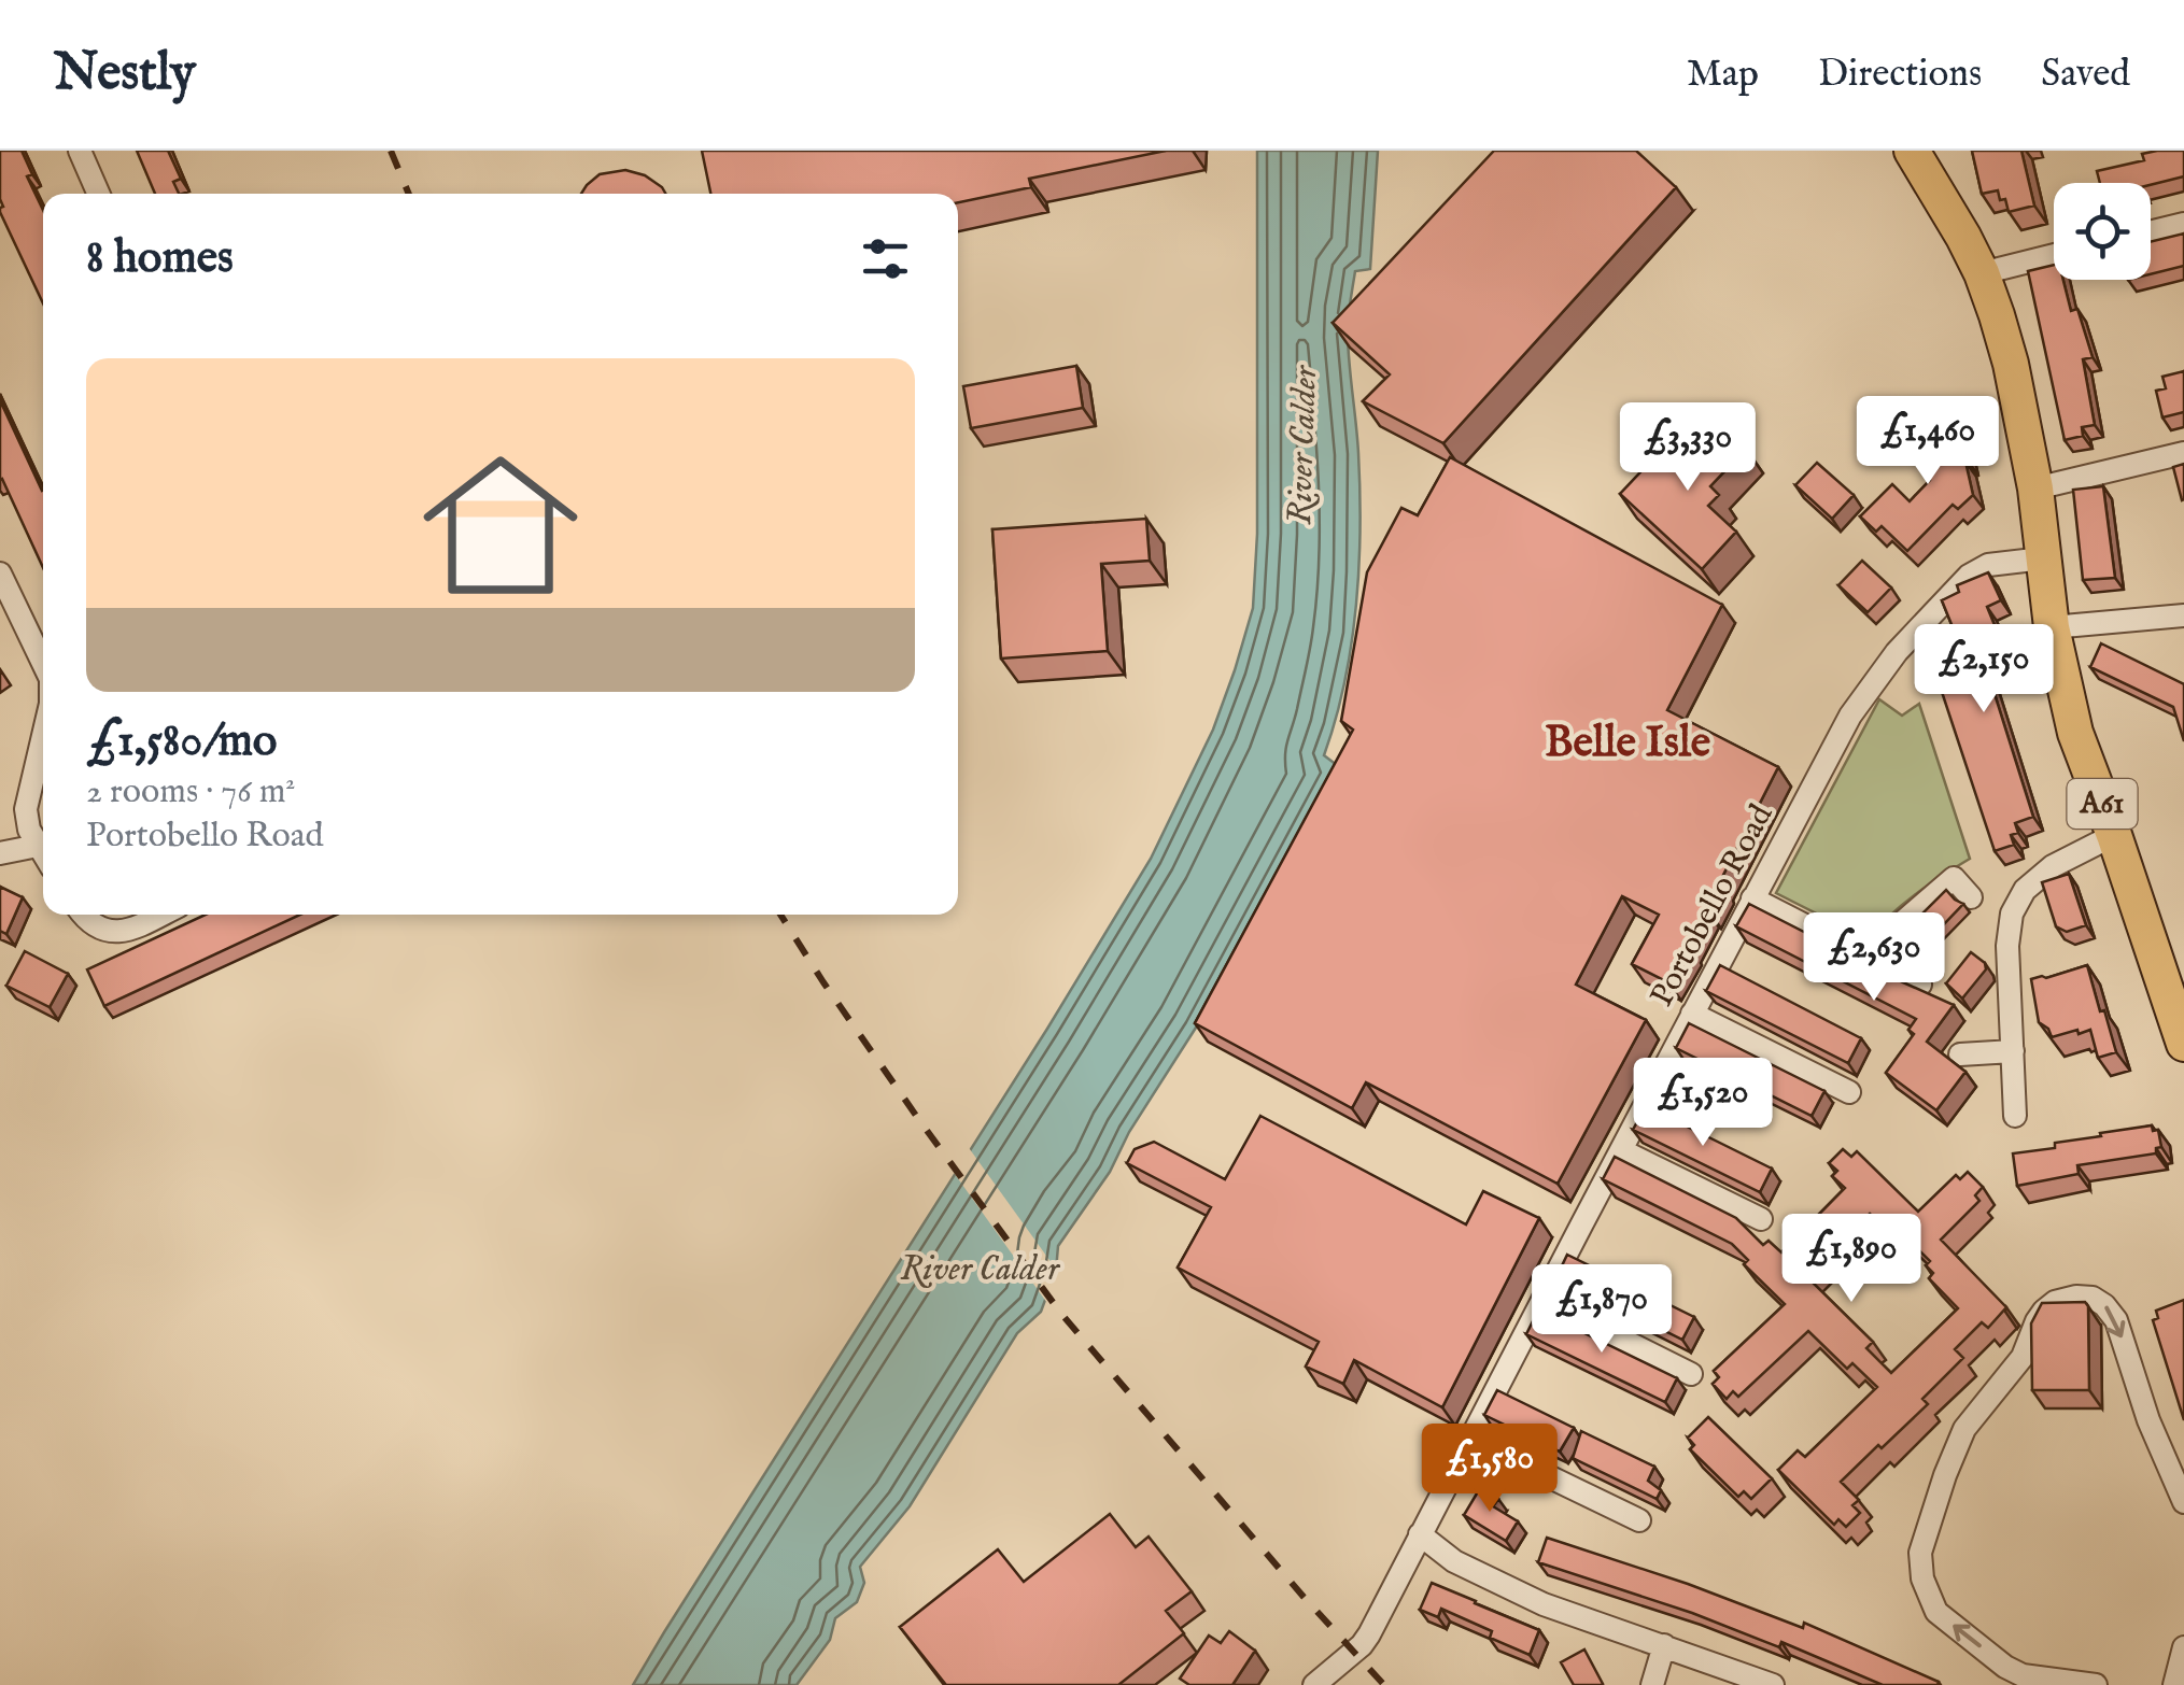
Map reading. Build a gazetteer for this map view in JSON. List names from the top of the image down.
{
  "streets": {
    "main road": ["A61"],
    "street": ["Portobello Road"]
  },
  "crossings": [
    ["A61", "Portobello Road"]
  ],
  "districts": ["Belle Isle"],
  "water": ["River Calder"],
  "page": {
    "header": "Nestly",
    "nav": ["Map", "Directions", "Saved"],
    "heading": "8 homes",
    "list": [
      {
        "name": "£1,580/mo",
        "note": "2 rooms · 76 m² · Portobello Road"
      }
    ],
    "price": [
      "£1,460",
      "£3,330",
      "£2,150",
      "£2,630",
      "£1,520",
      "£1,890",
      "£1,870",
      "£1,580"
    ]
  }
}
